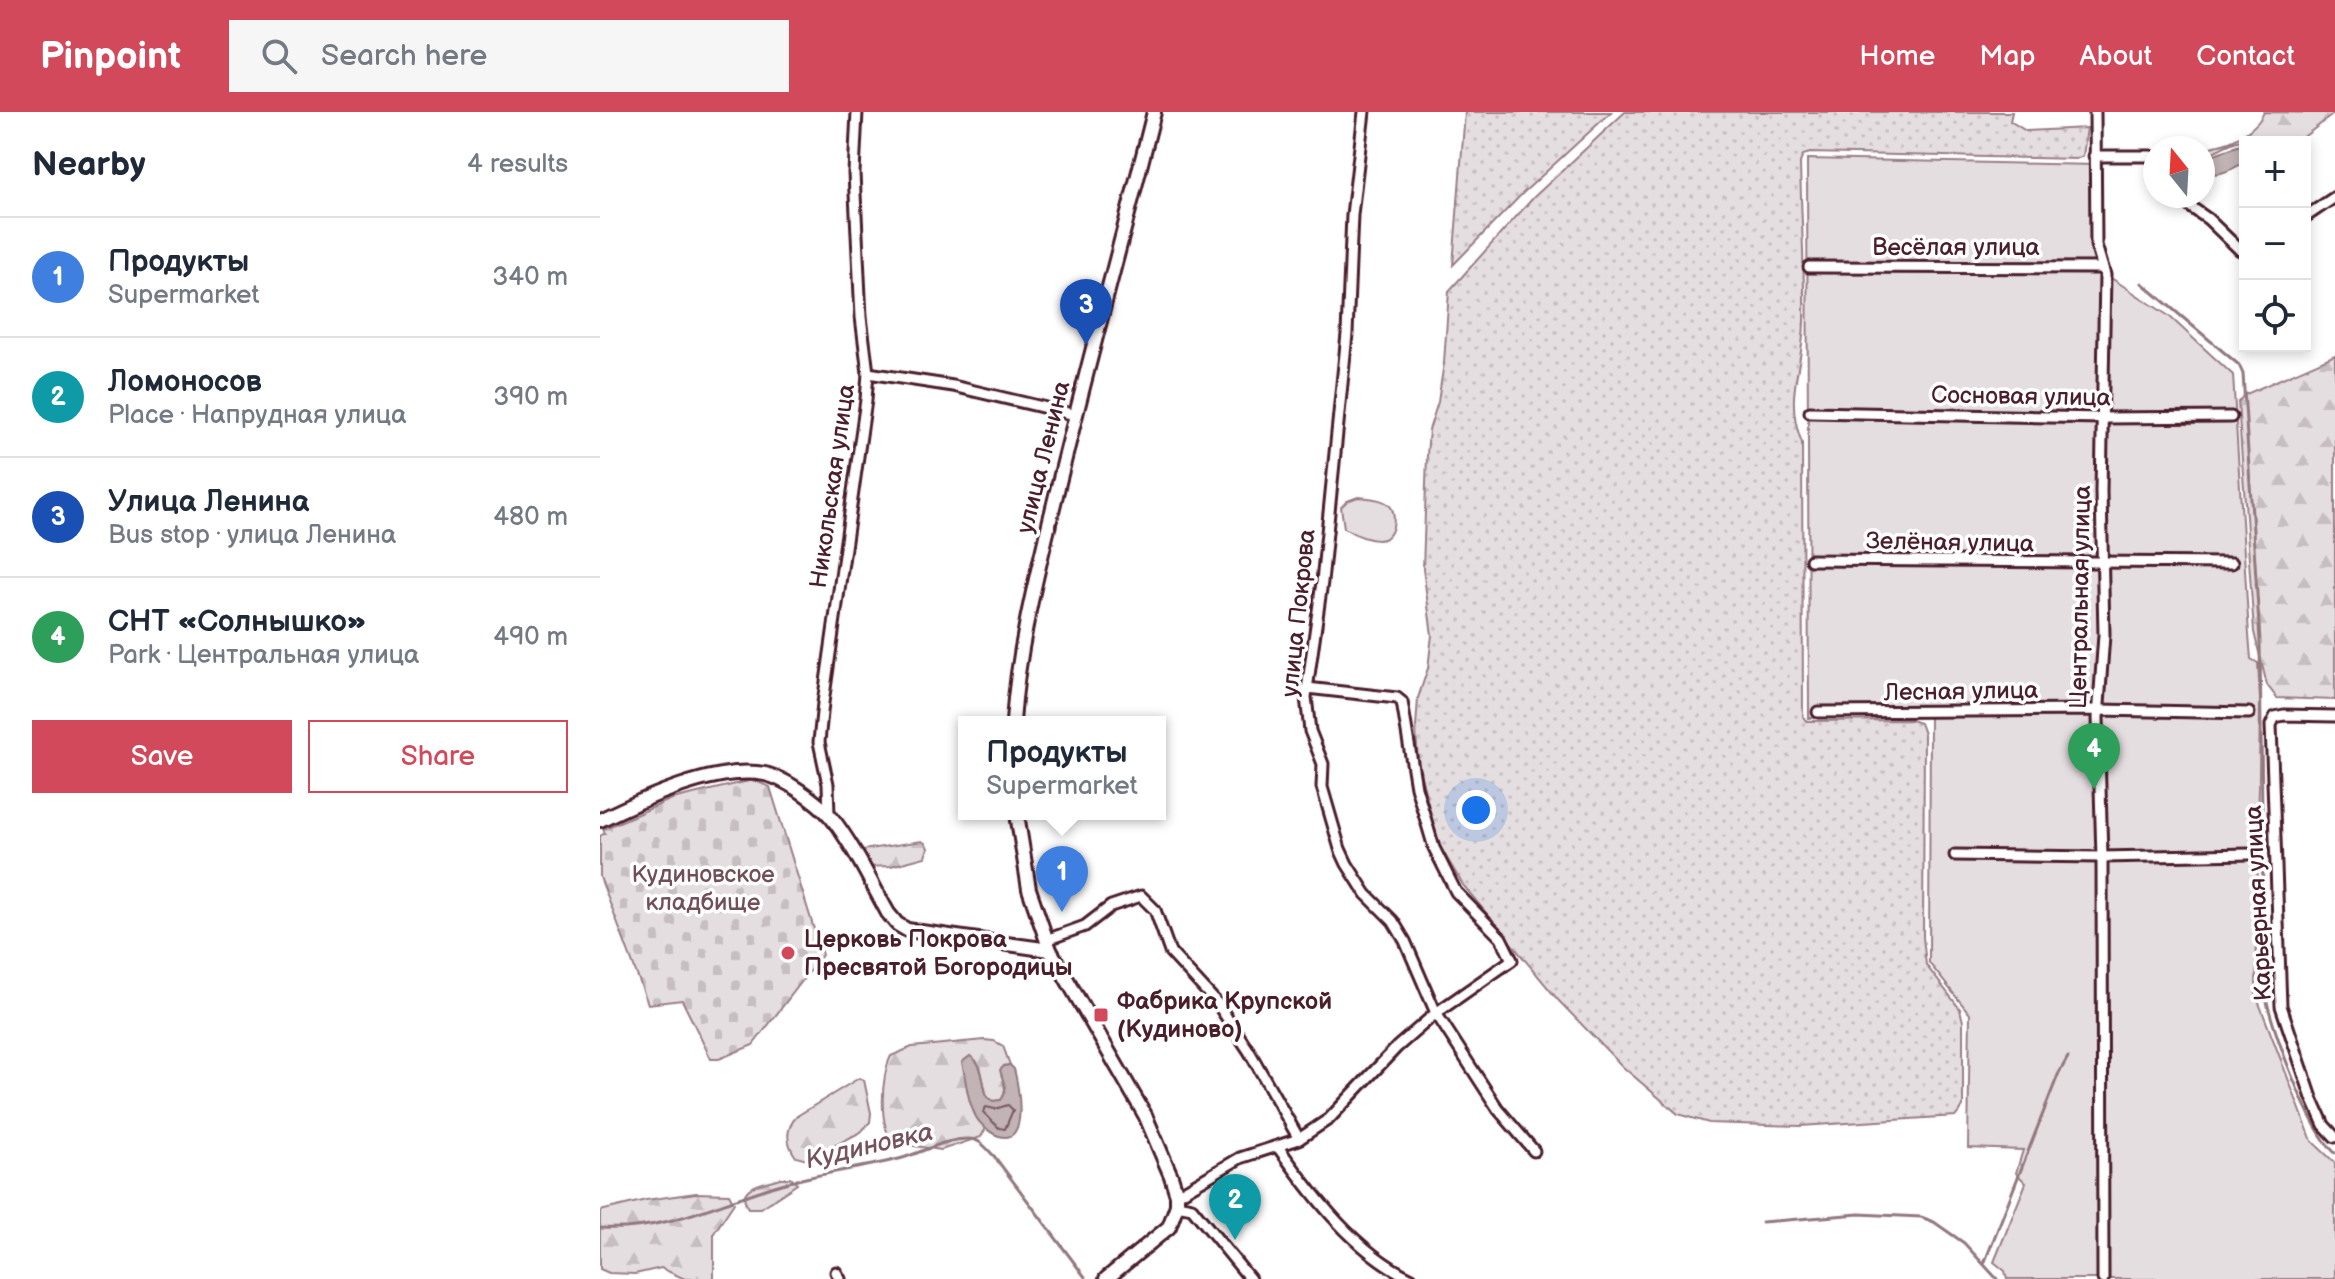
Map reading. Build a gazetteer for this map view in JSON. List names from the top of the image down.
{
  "streets": {
    "main road": ["улица Ленина"],
    "street": [
      "Весёлая улица",
      "Сосновая улица",
      "Никольская улица",
      "Зелёная улица",
      "Центральная улица",
      "улица Покрова",
      "Лесная улица",
      "Карьерная улица"
    ]
  },
  "crossings": [
    ["Весёлая улица", "Центральная улица"],
    ["Сосновая улица", "Центральная улица"],
    ["Зелёная улица", "Центральная улица"],
    ["Центральная улица", "Лесная улица"]
  ],
  "water": ["Кудиновка"],
  "parks": ["Кудиновское кладбище"],
  "places": {
    "other": ["Церковь Покрова Пресвятой Богородицы"],
    "transit": ["Фабрика Крупской (Кудиново)"]
  },
  "north": "top",
  "page": {
    "header": "Pinpoint",
    "search": "Search here",
    "nav": [
      "Home",
      "Map",
      "About",
      "Contact"
    ],
    "heading": ["Nearby", "4 results"],
    "map_buttons": ["+", "−"],
    "list": [
      {
        "mark": "1",
        "name": "Продукты",
        "note": "Supermarket",
        "value": "340 m"
      },
      {
        "mark": "2",
        "name": "Ломоносов",
        "note": "Place · Напрудная улица",
        "value": "390 m"
      },
      {
        "mark": "3",
        "name": "Улица Ленина",
        "note": "Bus stop · улица Ленина",
        "value": "480 m"
      },
      {
        "mark": "4",
        "name": "СНТ «Солнышко»",
        "note": "Park · Центральная улица",
        "value": "490 m"
      }
    ],
    "pins": [
      "3",
      "4",
      "1",
      "2"
    ],
    "buttons": ["Save", "Share"],
    "popup": ["Продукты", "Supermarket"]
  }
}
